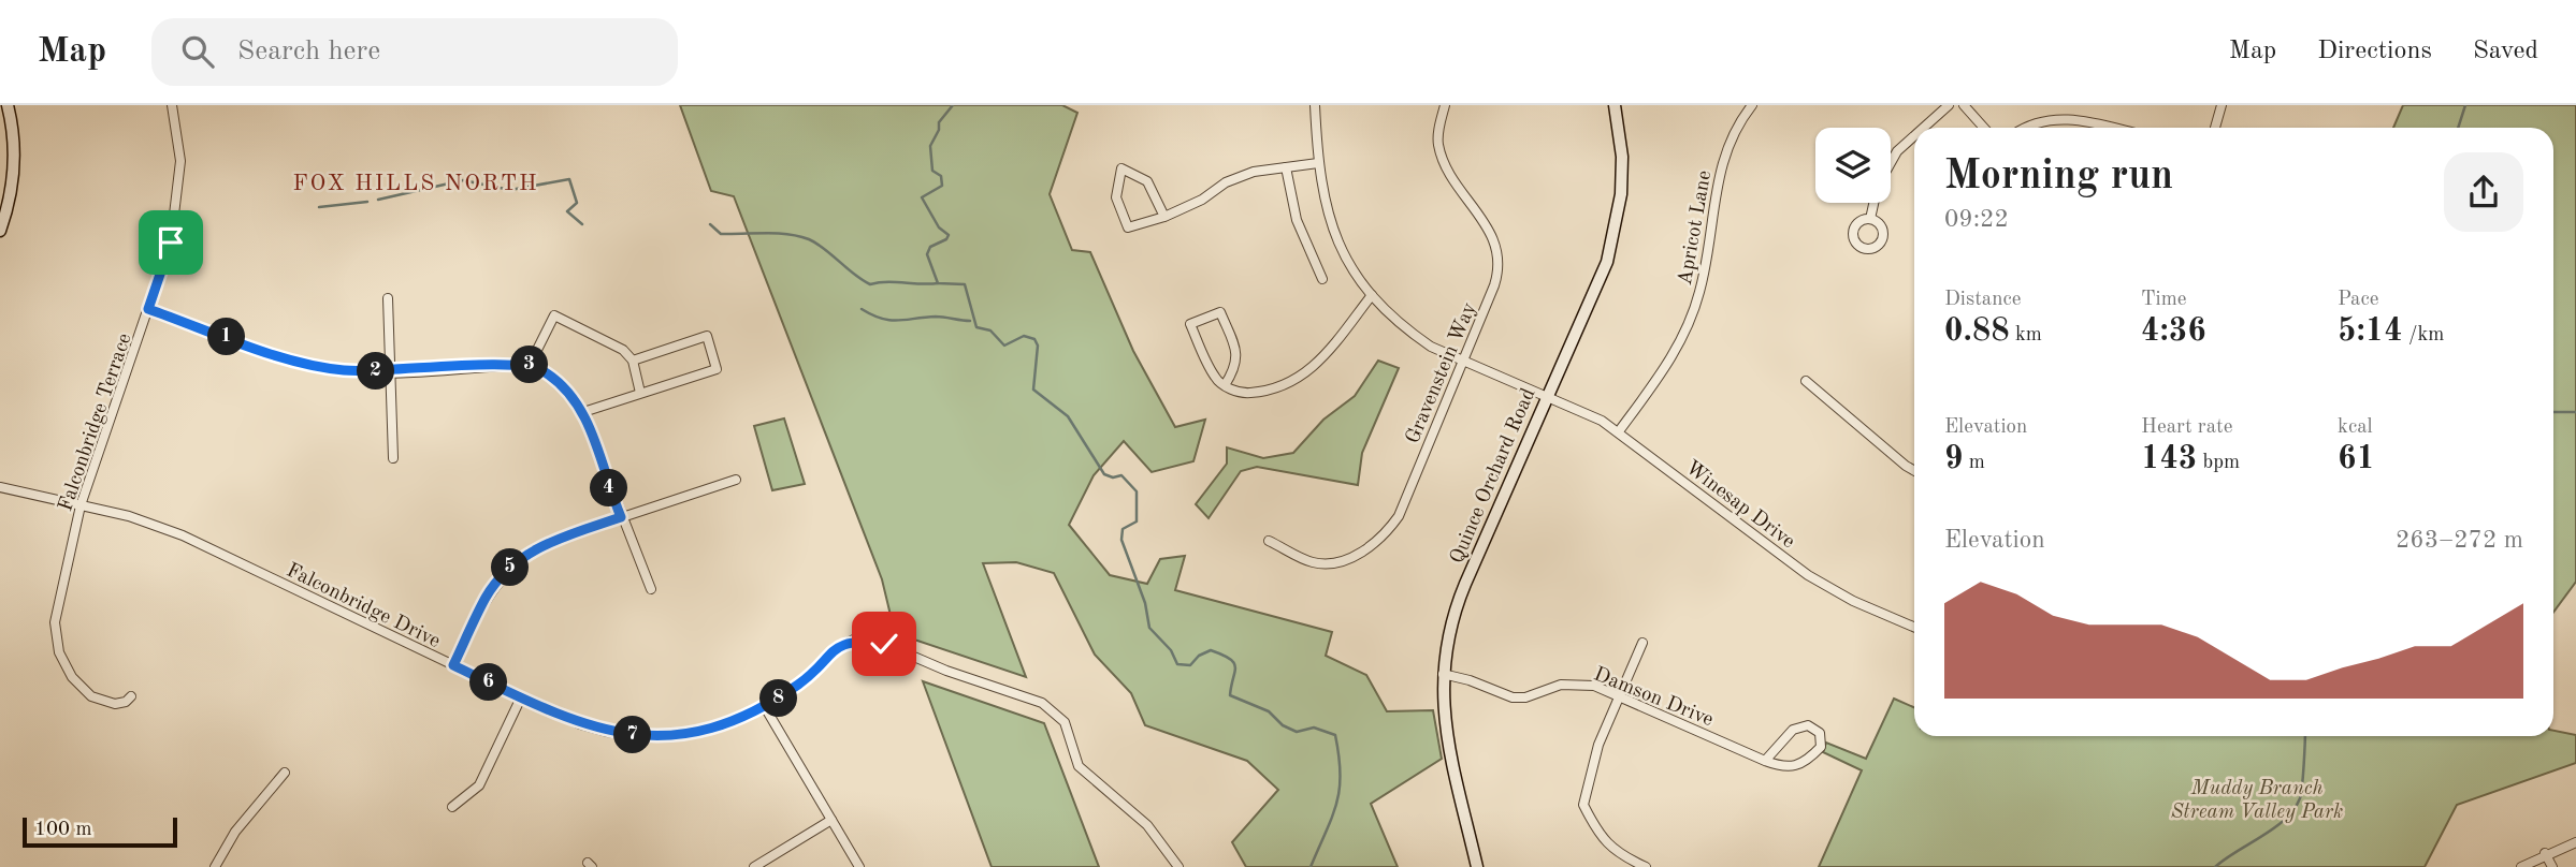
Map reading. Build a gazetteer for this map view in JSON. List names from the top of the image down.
{
  "streets": {
    "street": [
      "Apricot Lane",
      "Gravenstein Way",
      "Falconbridge Terrace",
      "Quince Orchard Road",
      "Winesap Drive",
      "Falconbridge Drive",
      "Damson Drive"
    ]
  },
  "crossings": [
    ["Apricot Lane", "Winesap Drive"],
    ["Gravenstein Way", "Winesap Drive"],
    ["Falconbridge Terrace", "Falconbridge Drive"],
    ["Quince Orchard Road", "Winesap Drive"],
    ["Quince Orchard Road", "Damson Drive"]
  ],
  "districts": ["FOX HILLS NORTH"],
  "parks": ["Muddy Branch Stream Valley Park"],
  "scale_bar": "100 m",
  "page": {
    "header": "Map",
    "search": "Search here",
    "nav": ["Map", "Directions", "Saved"],
    "heading": ["Morning run", "09:22"],
    "stats": [
      ["Distance", "0.88 km"],
      ["Time", "4:36"],
      ["Pace", "5:14 /km"],
      ["Elevation", "9 m"],
      ["Heart rate", "143 bpm"],
      ["kcal", "61"]
    ],
    "pins": [
      "1",
      "3",
      "2",
      "4",
      "5",
      "6",
      "8",
      "7"
    ],
    "chart": ["Elevation", "263–272 m"],
    "scale": "100 m"
  }
}
